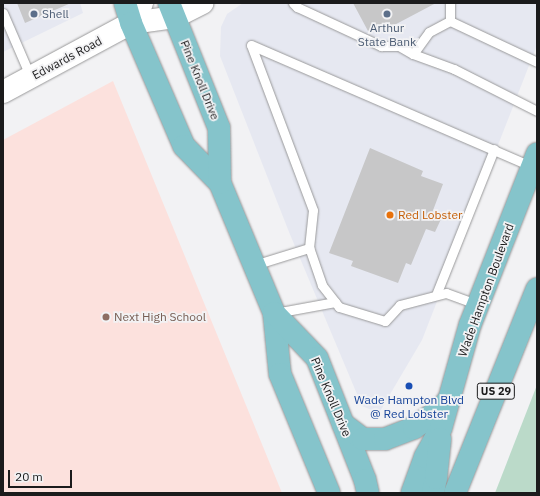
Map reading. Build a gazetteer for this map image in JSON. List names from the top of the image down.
{
  "streets": {
    "main road": ["Pine Knoll Drive", "Wade Hampton Boulevard", "US 29"],
    "street": ["Edwards Road"]
  },
  "crossings": [
    ["Edwards Road", "Pine Knoll Drive"]
  ],
  "places": [
    "Shell",
    "Arthur State Bank",
    "Red Lobster",
    "Next High School",
    "Wade Hampton Blvd @ Red Lobster"
  ],
  "scale_bar": "20 m"
}
